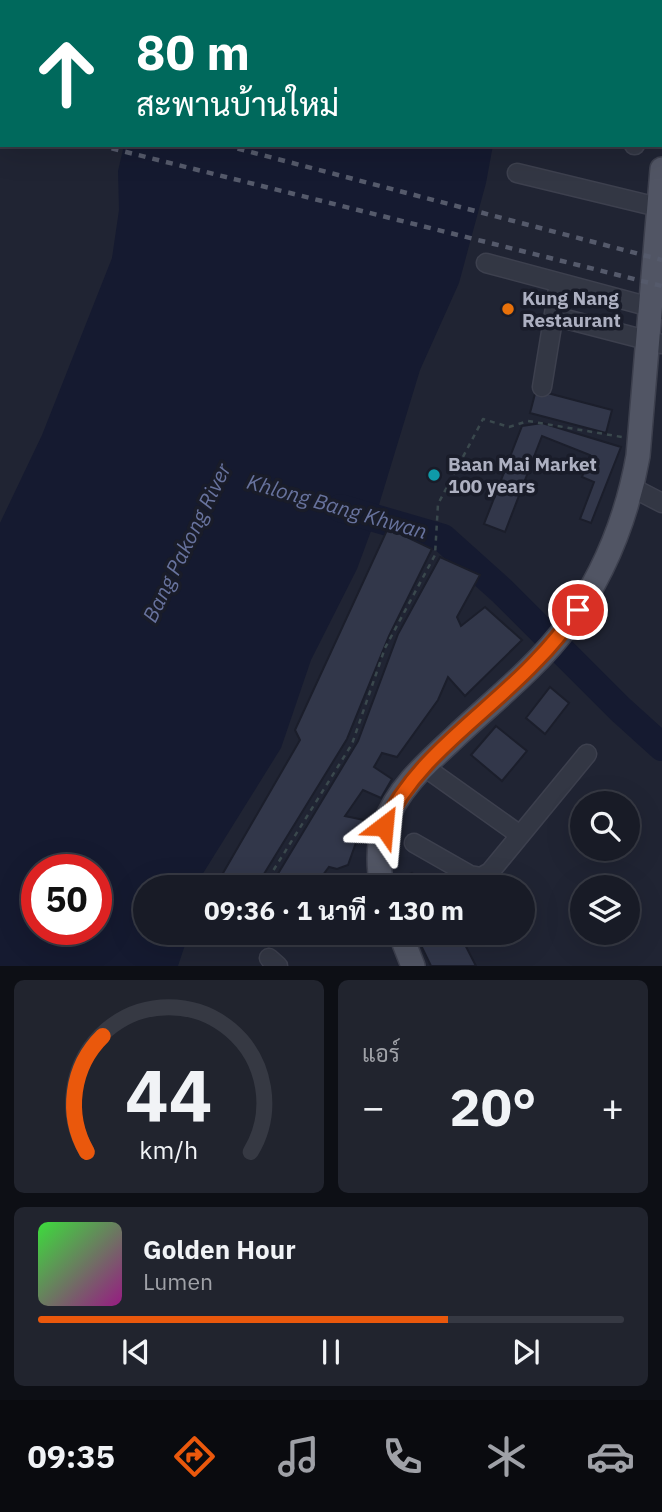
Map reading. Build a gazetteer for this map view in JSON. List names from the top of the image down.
{
  "water": ["Khlong Bang Khwan", "Bang Pakong River"],
  "places": ["Kung Nang Restaurant", "Baan Mai Market 100 years"],
  "page": {
    "turn": ["80 m", "สะพานบ้านใหม่"],
    "limit": "50",
    "trip": "09:36 · 1 นาที · 130 m",
    "tile": "แอร์",
    "heat": ["−", "20°", "+"],
    "song": ["Golden Hour", "Lumen"],
    "tabs": "09:35",
    "gauge": ["44", "km/h"]
  }
}
